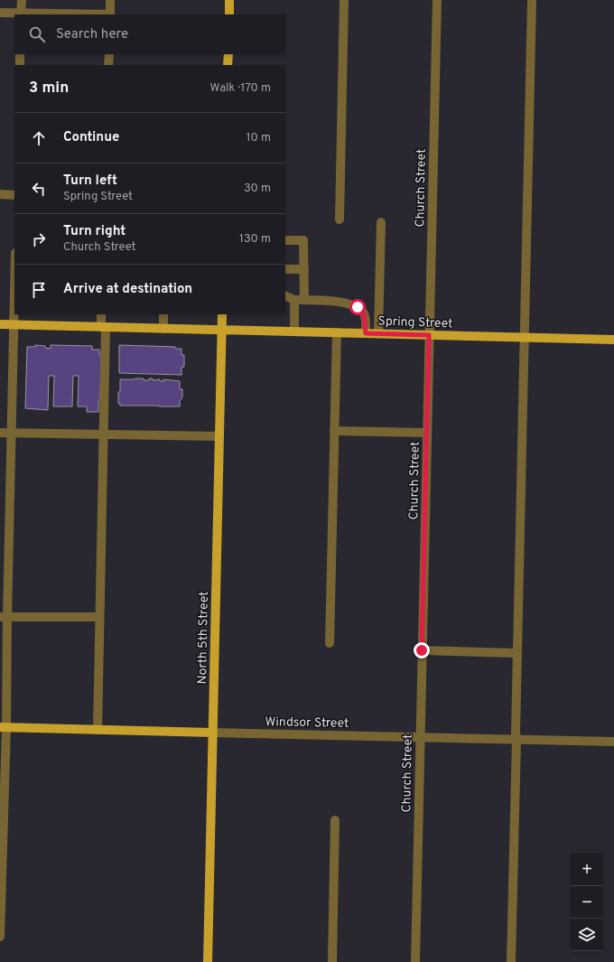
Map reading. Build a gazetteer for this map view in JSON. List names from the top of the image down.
{
  "streets": {
    "main road": ["Spring Street", "North 5th Street", "Windsor Street"],
    "street": ["Church Street"]
  },
  "crossings": [
    ["Church Street", "Spring Street"],
    ["Church Street", "Windsor Street"],
    ["Spring Street", "North 5th Street"],
    ["North 5th Street", "Windsor Street"]
  ],
  "page": {
    "search": "Search here",
    "heading": ["3 min", "Walk · 170 m"],
    "list": [
      ["Continue", "10 m"],
      ["Turn left", "Spring Street", "30 m"],
      ["Turn right", "Church Street", "130 m"],
      "Arrive at destination"
    ],
    "map_buttons": ["+", "−"]
  }
}
